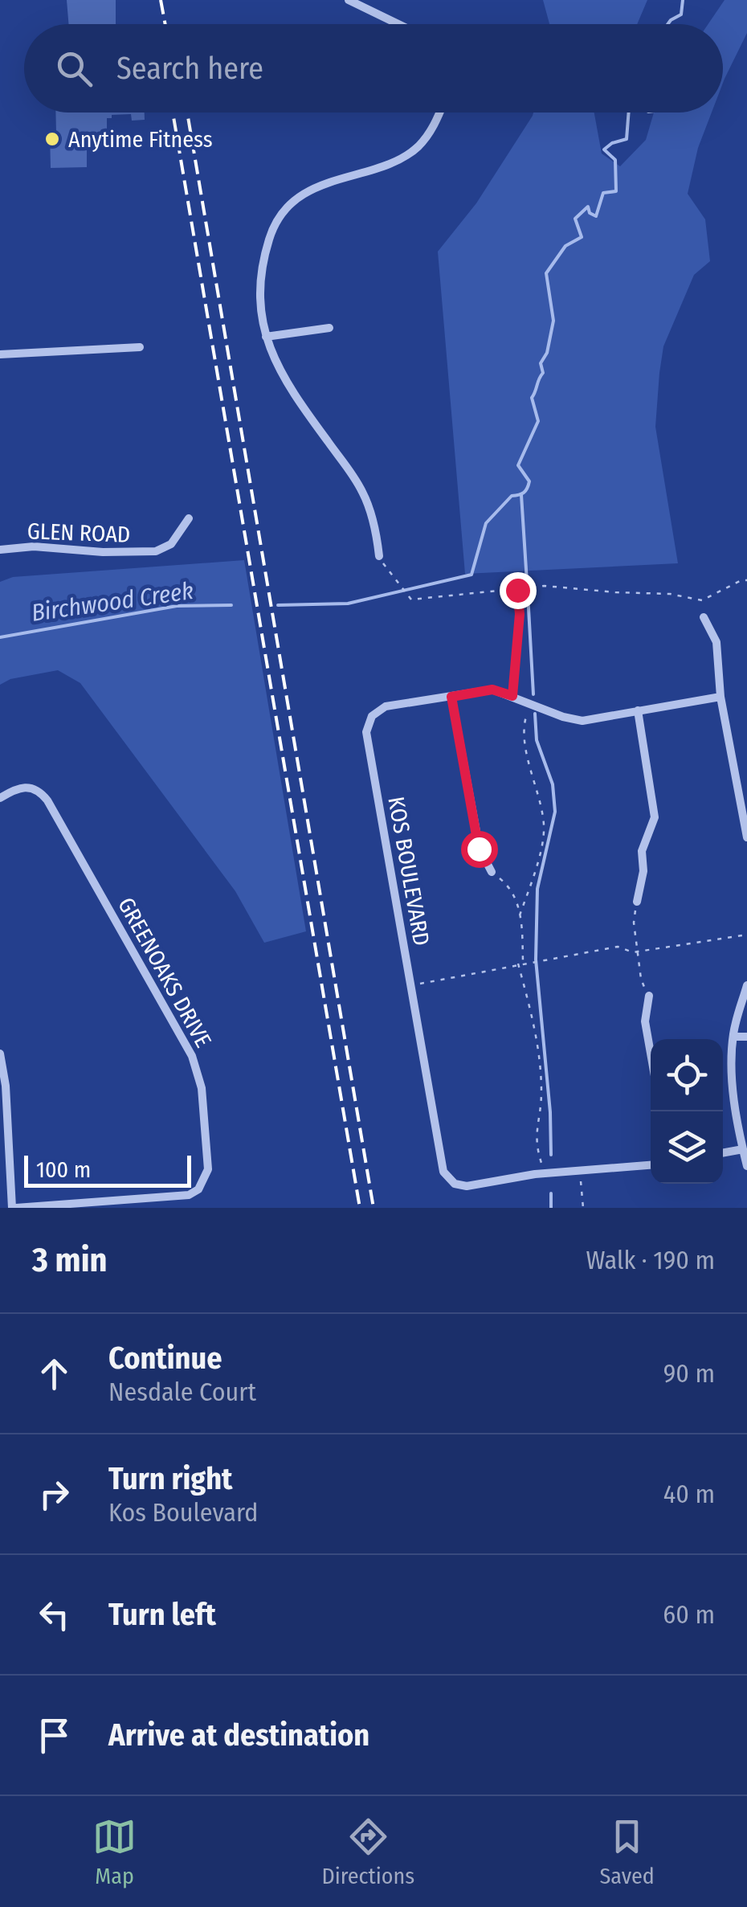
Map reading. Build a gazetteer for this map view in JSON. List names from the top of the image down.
{
  "streets": {
    "street": ["GLEN ROAD", "KOS BOULEVARD", "GREENOAKS DRIVE"]
  },
  "water": ["Birchwood Creek"],
  "places": ["Anytime Fitness"],
  "scale_bar": "100 m",
  "page": {
    "search": "Search here",
    "scale": "100 m",
    "heading": ["3 min", "Walk · 190 m"],
    "list": [
      ["Continue", "Nesdale Court", "90 m"],
      ["Turn right", "Kos Boulevard", "40 m"],
      ["Turn left", "60 m"],
      "Arrive at destination"
    ],
    "nav": ["Map", "Directions", "Saved"]
  }
}
